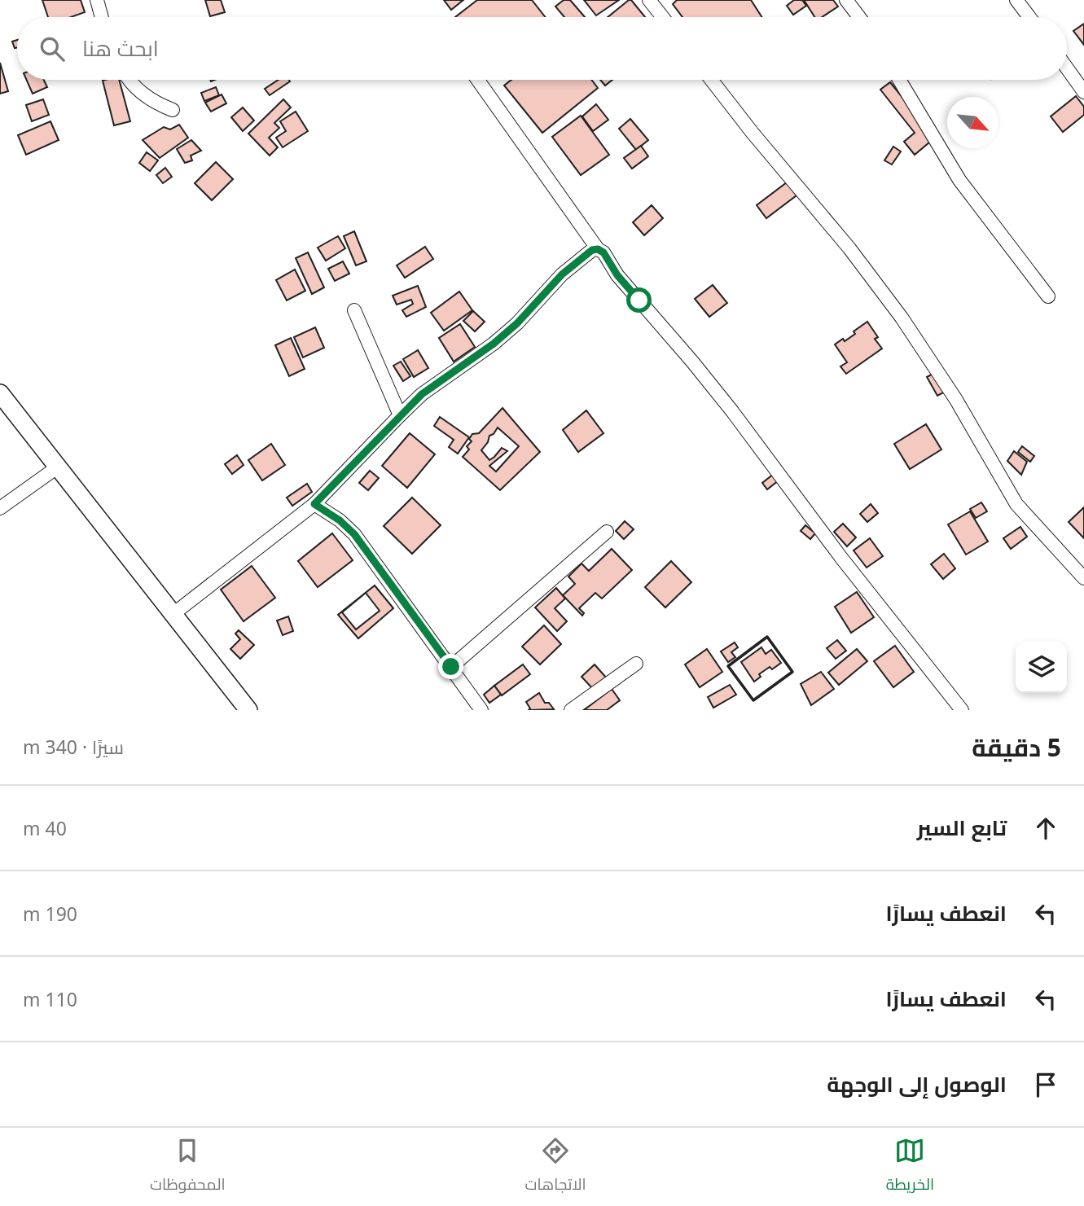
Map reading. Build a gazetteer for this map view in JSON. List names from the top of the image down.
{
  "north": "bottom right",
  "page": {
    "search": "ابحث هنا",
    "heading": ["5 دقيقة", "سيرًا · 340 m"],
    "list": [
      ["تابع السير", "40 m"],
      ["انعطف يسارًا", "190 m"],
      ["انعطف يسارًا", "110 m"],
      "الوصول إلى الوجهة"
    ],
    "nav": ["الخريطة", "الاتجاهات", "المحفوظات"]
  }
}
